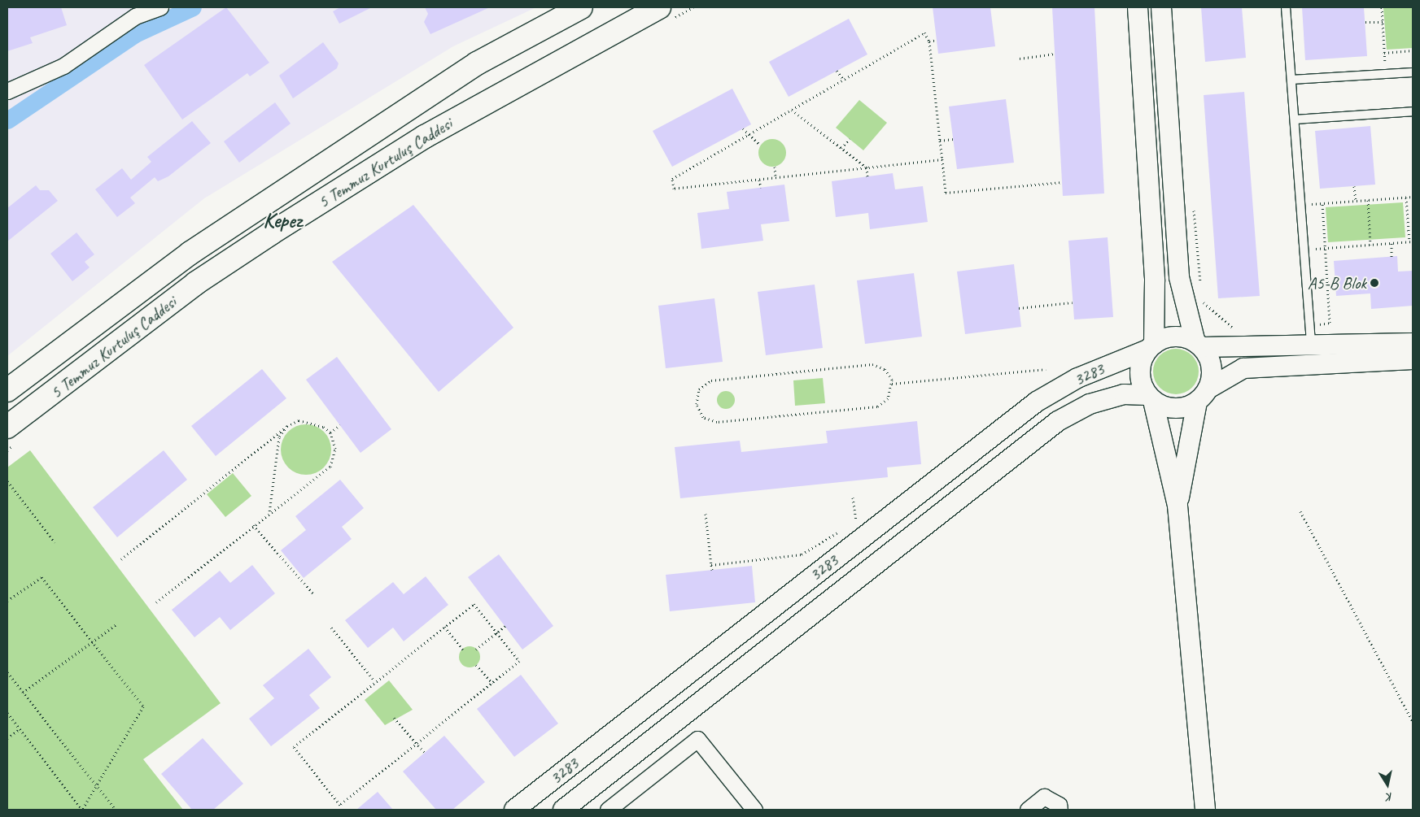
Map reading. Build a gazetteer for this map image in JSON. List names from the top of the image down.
{
  "streets": {
    "main road": ["5 Temmuz Kurtuluş Caddesi"],
    "street": ["3283"]
  },
  "districts": ["Kepez"],
  "places": ["A5-B Blok"],
  "north": "bottom"
}
